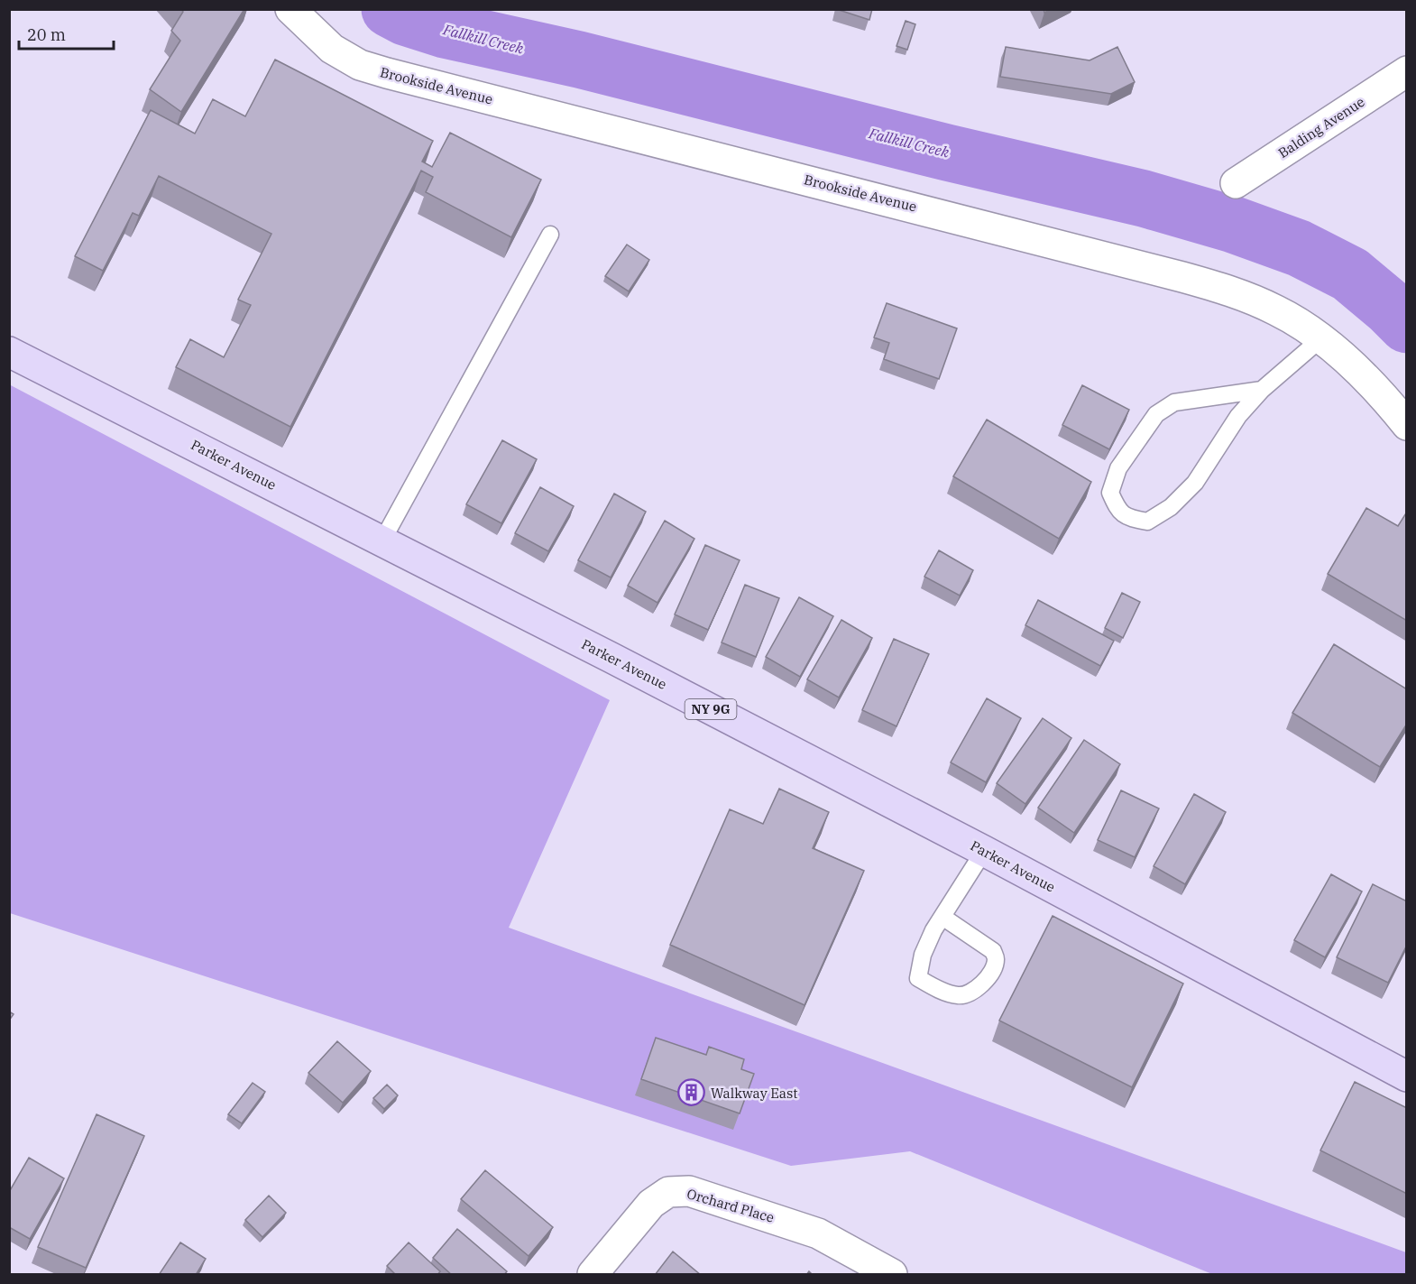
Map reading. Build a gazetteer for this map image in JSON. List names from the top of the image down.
{
  "streets": {
    "main road": ["Parker Avenue", "NY 9G"],
    "street": ["Brookside Avenue", "Balding Avenue", "Orchard Place"]
  },
  "water": ["Fallkill Creek"],
  "places": {
    "building": ["Walkway East"]
  },
  "scale_bar": "20 m"
}
